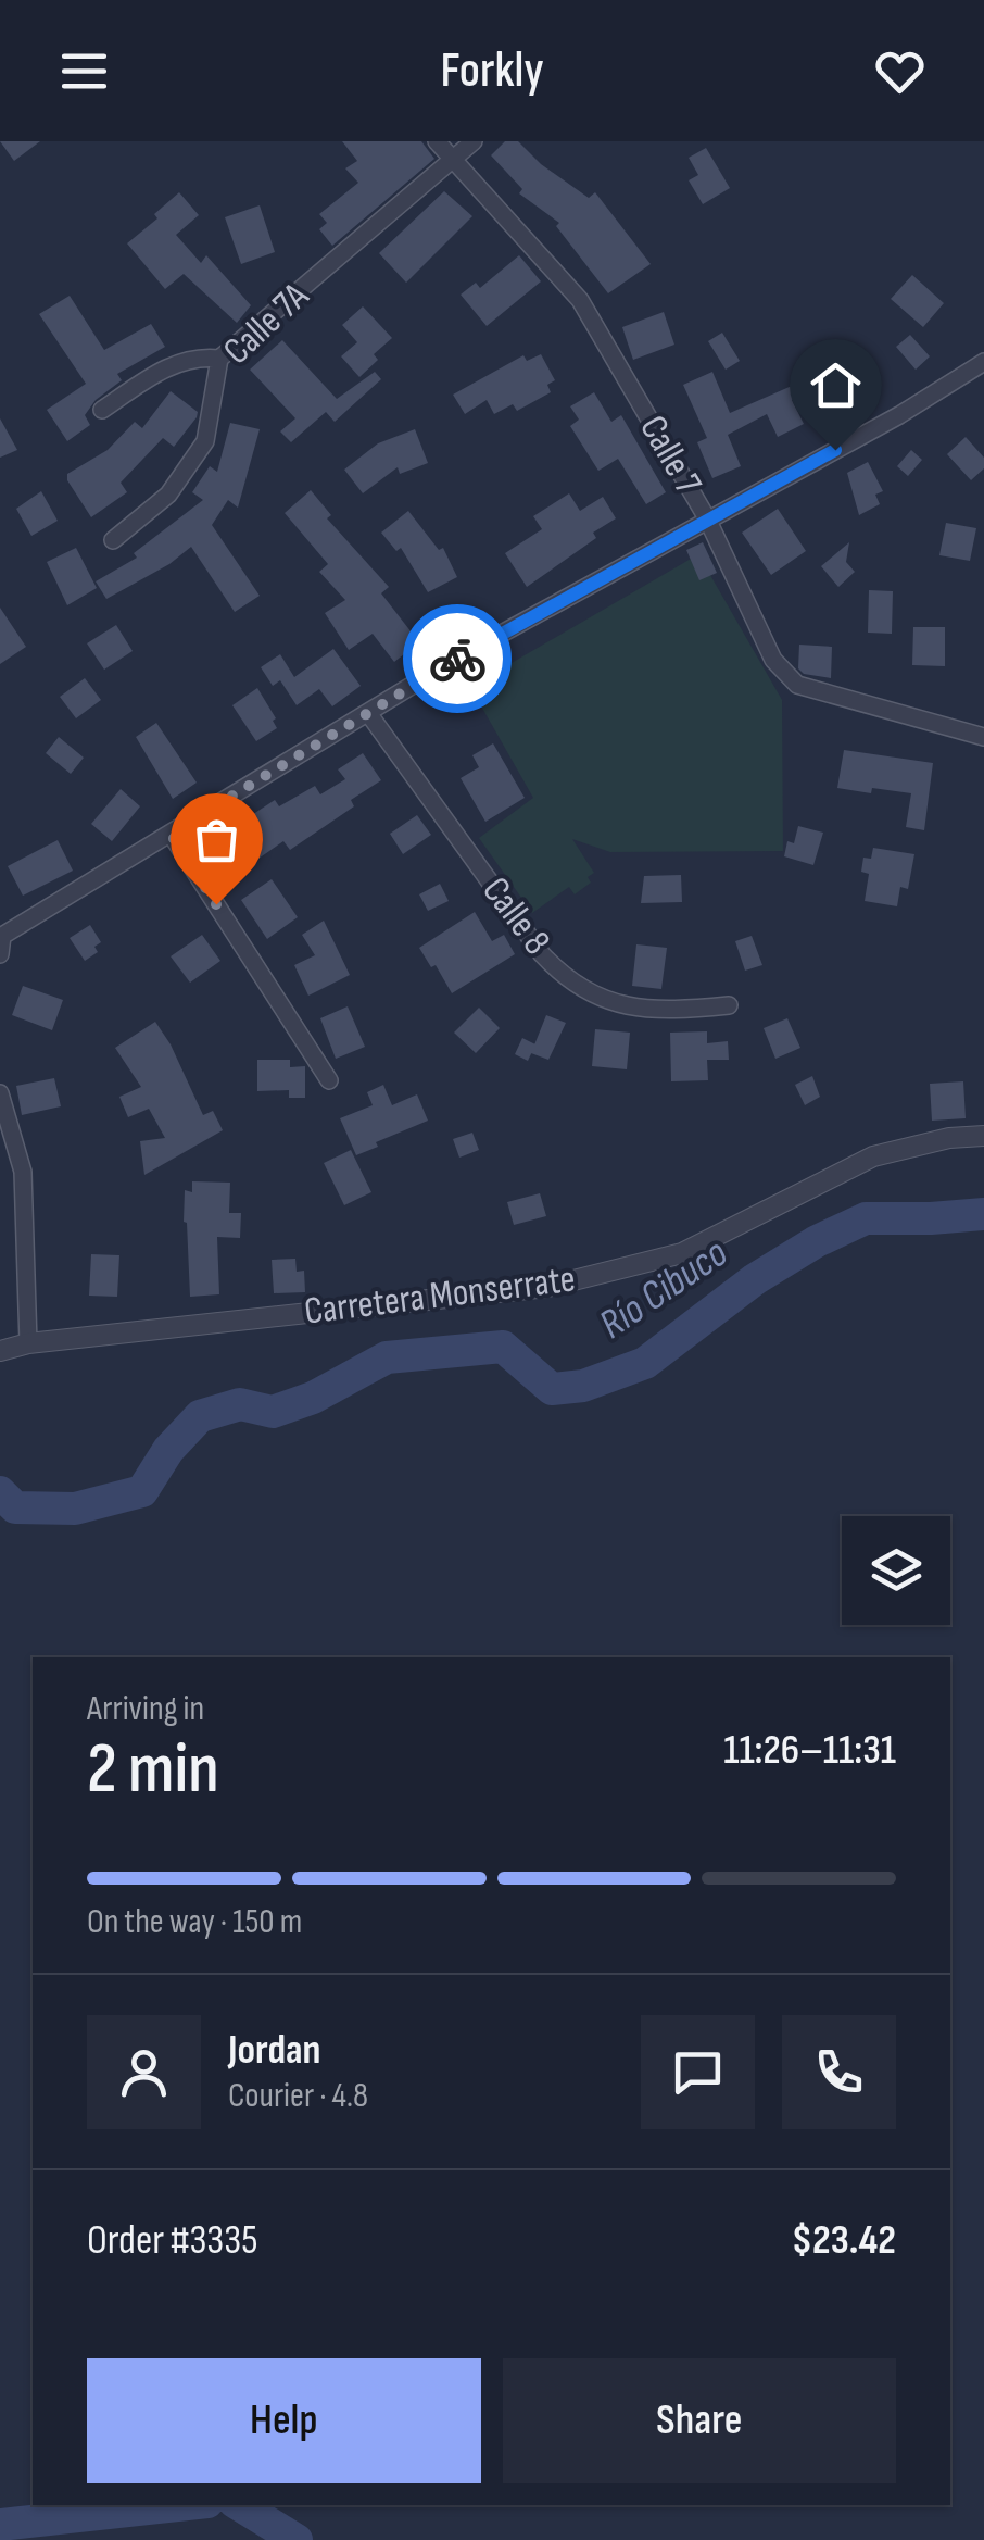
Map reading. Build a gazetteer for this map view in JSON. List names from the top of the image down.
{
  "streets": {
    "street": [
      "Calle 7A",
      "Calle 7",
      "Calle 8",
      "Carretera Monserrate"
    ]
  },
  "crossings": [
    ["Calle 7A", "Calle 7"]
  ],
  "water": ["Río Cibuco"],
  "page": {
    "header": "Forkly",
    "heading": ["2 min", "Arriving in", "11:26–11:31"],
    "panel": [
      "Jordan",
      "Courier · 4.8",
      "Order #3335",
      "$23.42"
    ],
    "bar": "On the way · 150 m",
    "buttons": ["Help", "Share"]
  }
}
